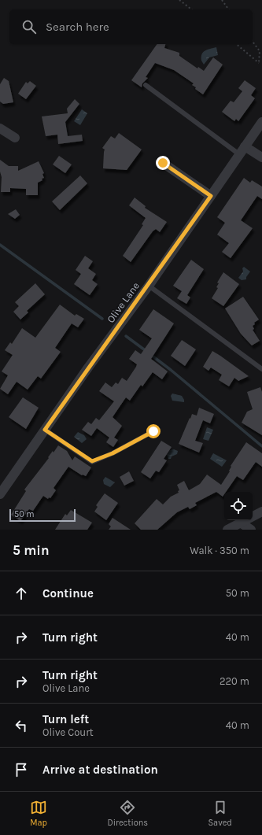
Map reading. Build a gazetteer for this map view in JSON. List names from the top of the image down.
{
  "streets": {
    "street": ["Olive Lane"]
  },
  "scale_bar": "50 m",
  "page": {
    "search": "Search here",
    "scale": "50 m",
    "heading": ["5 min", "Walk · 350 m"],
    "list": [
      ["Continue", "50 m"],
      ["Turn right", "40 m"],
      ["Turn right", "Olive Lane", "220 m"],
      ["Turn left", "Olive Court", "40 m"],
      "Arrive at destination"
    ],
    "nav": ["Map", "Directions", "Saved"]
  }
}
